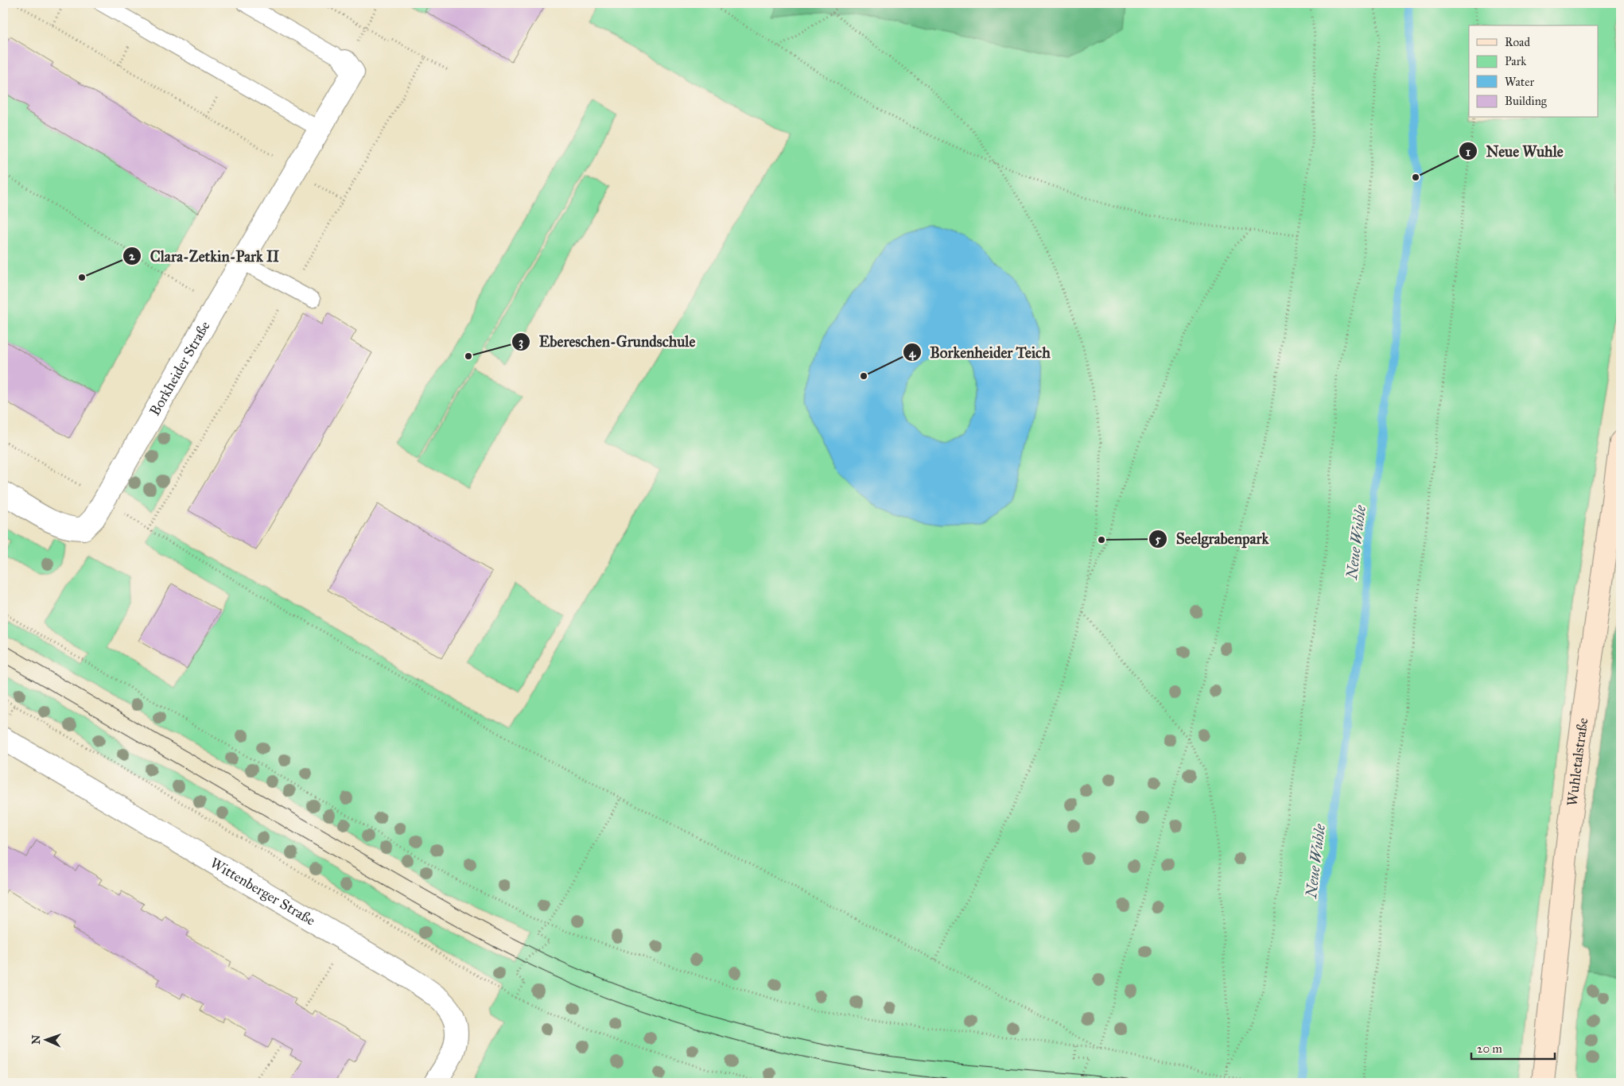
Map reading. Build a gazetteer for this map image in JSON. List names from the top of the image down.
{
  "streets": {
    "main road": ["Wuhletalstraße"],
    "street": ["Borkheider Straße", "Wittenberger Straße"]
  },
  "water": ["Neue Wuhle"],
  "places": [
    "Neue Wuhle",
    "Clara-Zetkin-Park II",
    "Ebereschen-Grundschule",
    "Borkenheider Teich",
    "Seelgrabenpark"
  ],
  "legend": [
    "Road",
    "Park",
    "Water",
    "Building"
  ],
  "scale_bar": "20 m",
  "north": "left"
}
